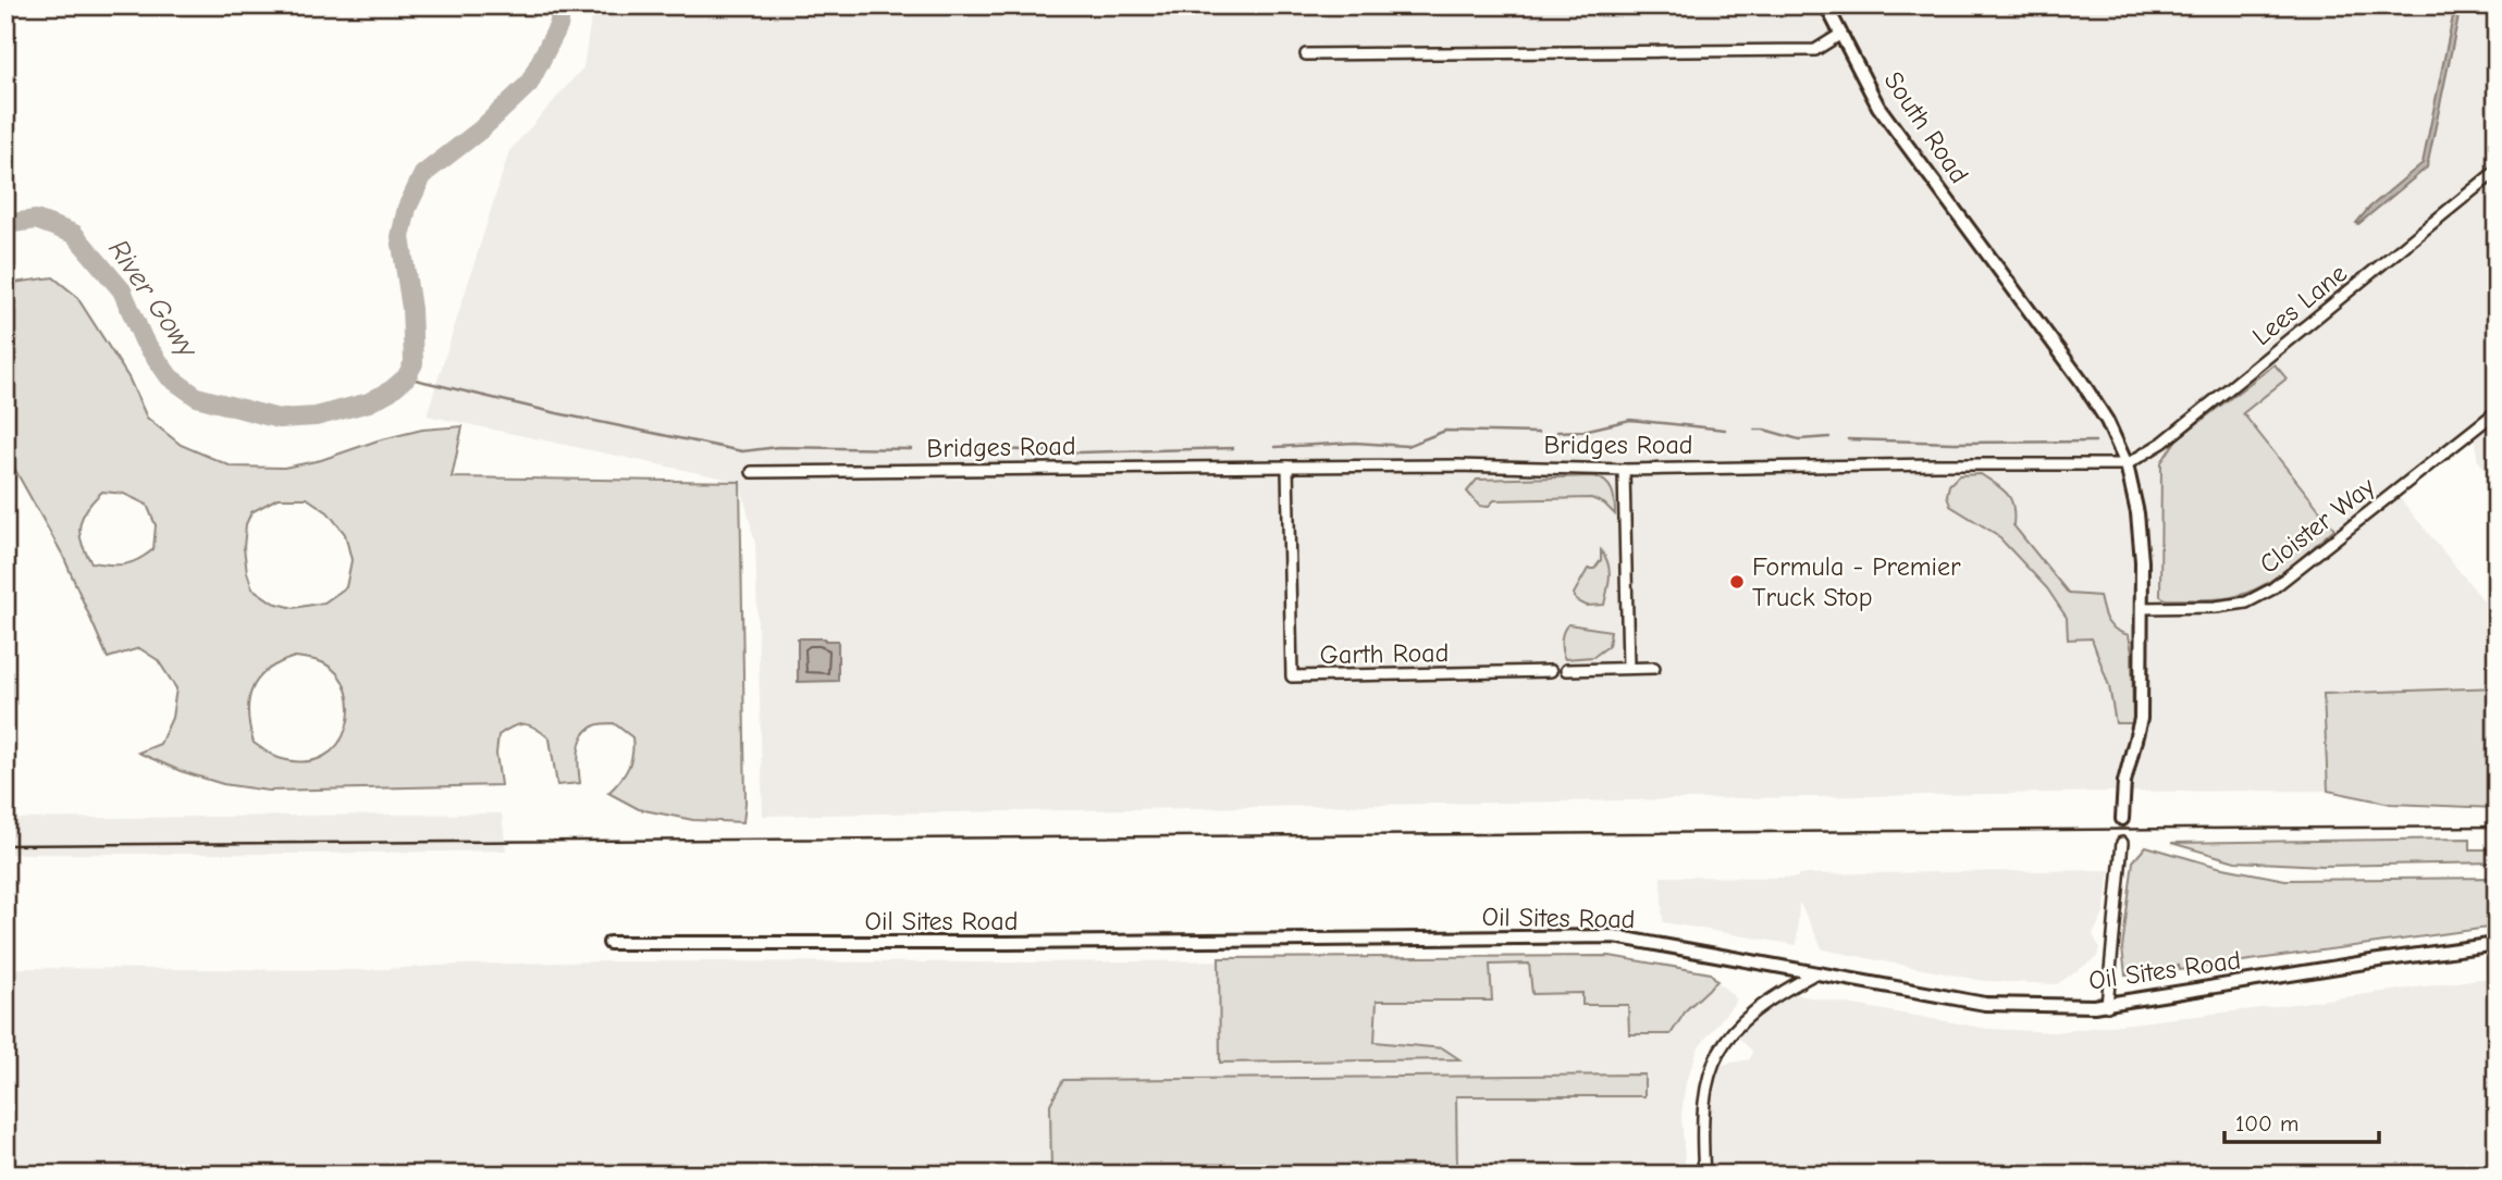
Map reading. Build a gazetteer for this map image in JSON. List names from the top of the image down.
{
  "streets": {
    "street": [
      "South Road",
      "Lees Lane",
      "Bridges Road",
      "Cloister Way",
      "Garth Road",
      "Oil Sites Road"
    ]
  },
  "crossings": [
    ["South Road", "Lees Lane"],
    ["South Road", "Bridges Road"],
    ["Lees Lane", "Bridges Road"],
    ["Bridges Road", "Garth Road"]
  ],
  "water": ["River Gowy"],
  "places": ["Formula - Premier Truck Stop"],
  "scale_bar": "100 m"
}
